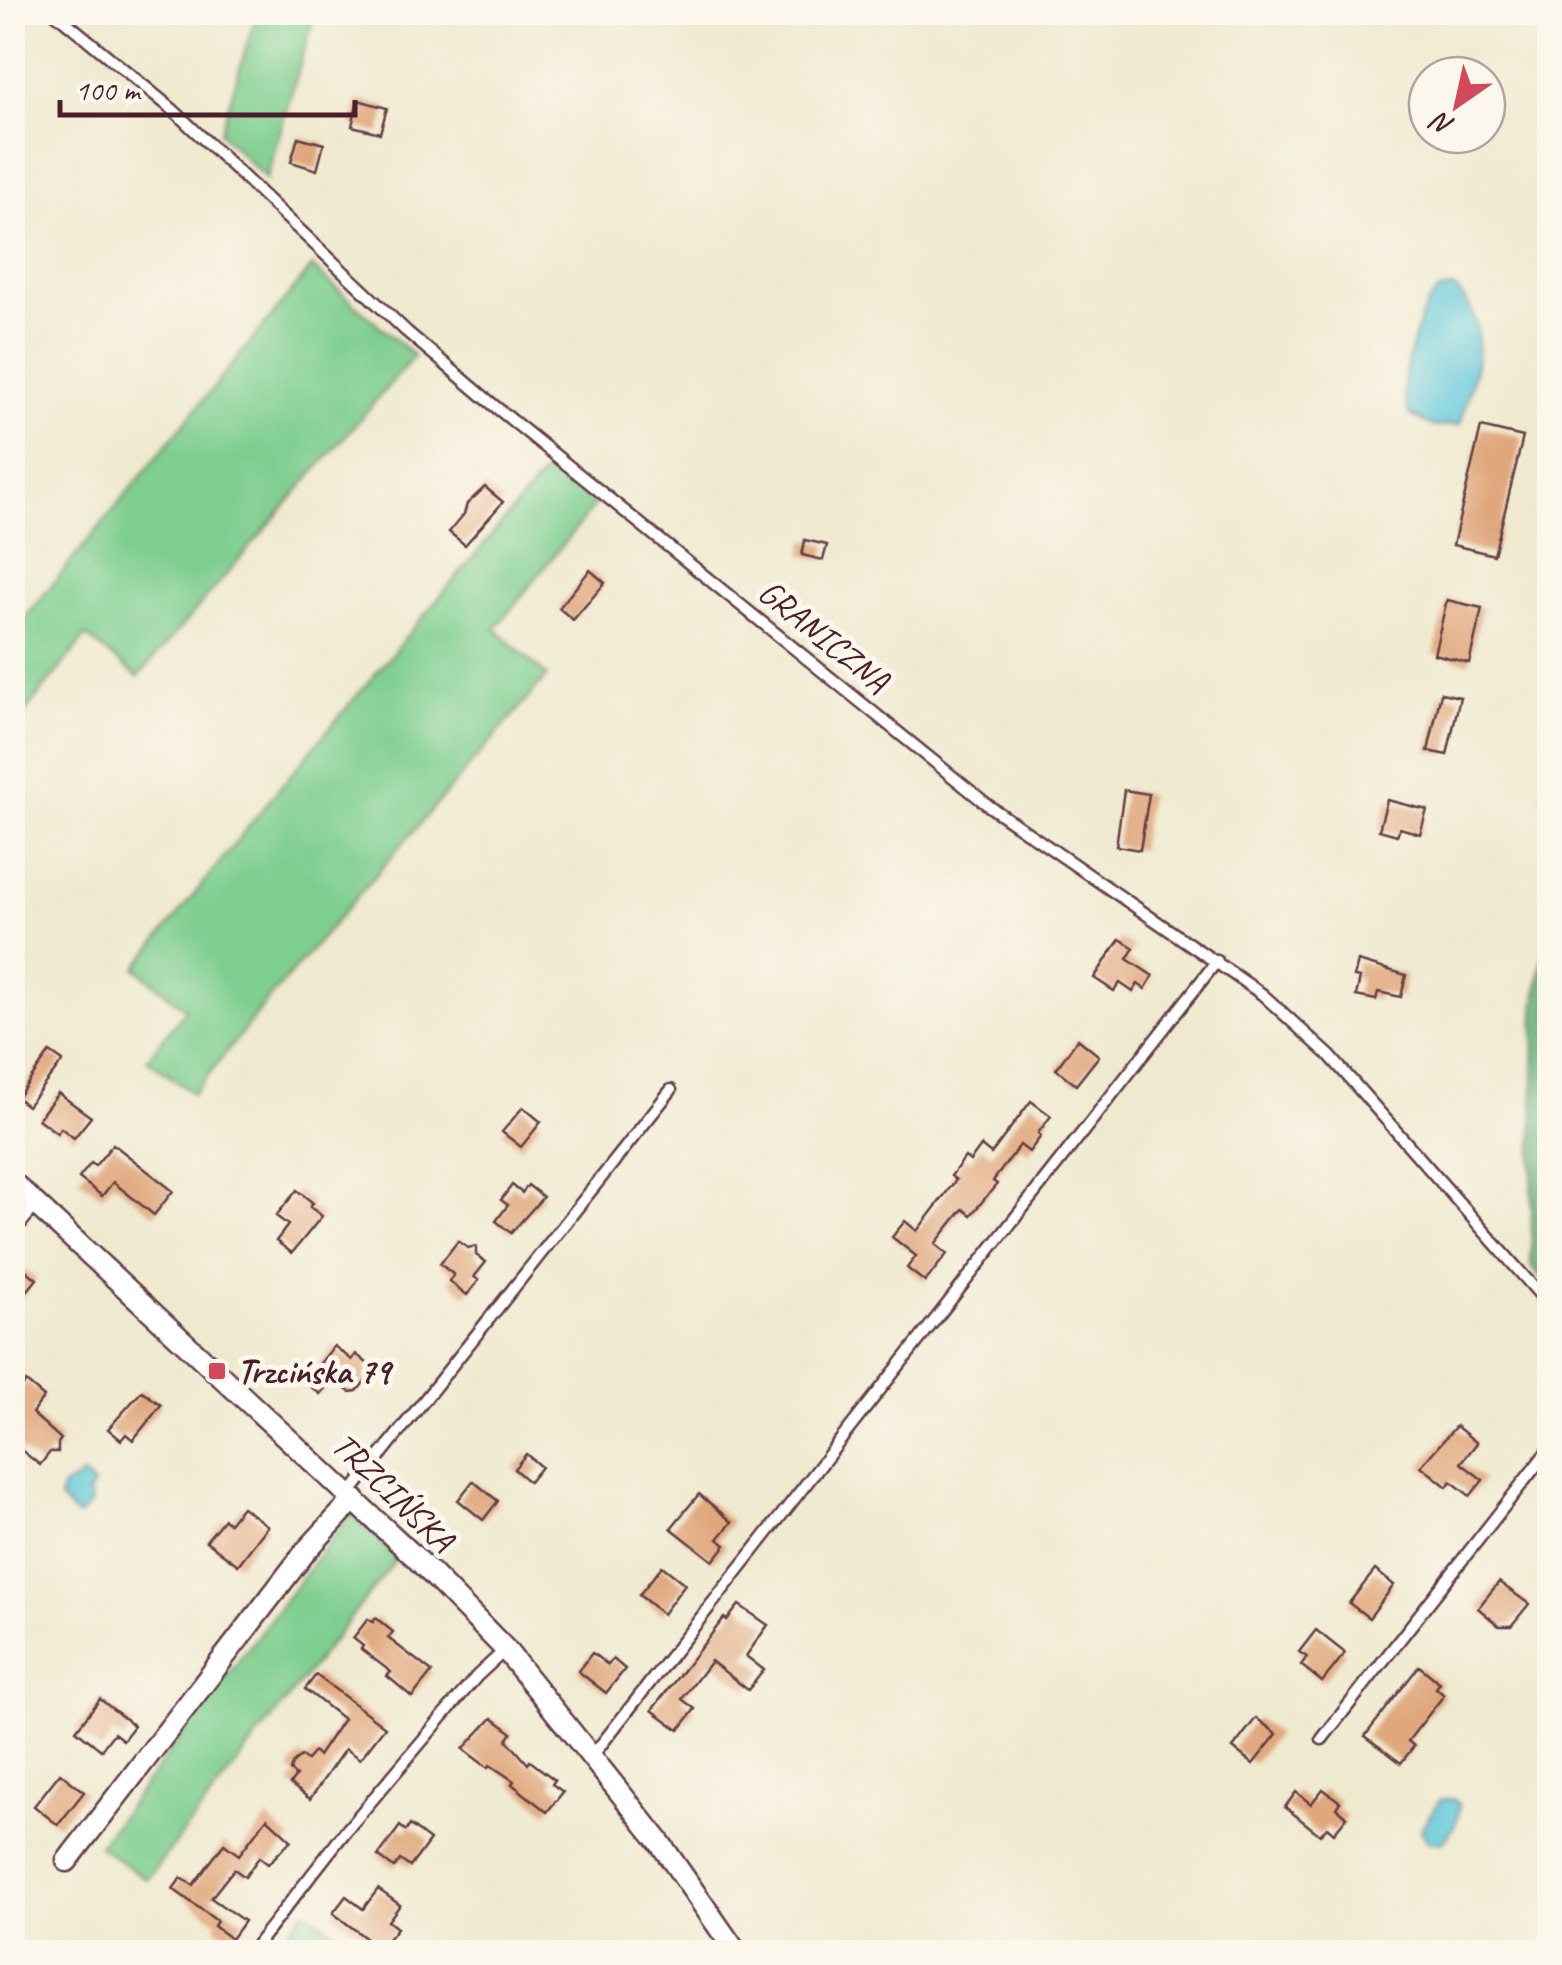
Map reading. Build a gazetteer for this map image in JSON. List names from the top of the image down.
{
  "streets": {
    "street": ["TRZCIŃSKA"],
    "lane": ["GRANICZNA"]
  },
  "places": {
    "transit": ["Trzcińska 79"]
  },
  "scale_bar": "100 m",
  "north": "bottom left"
}
